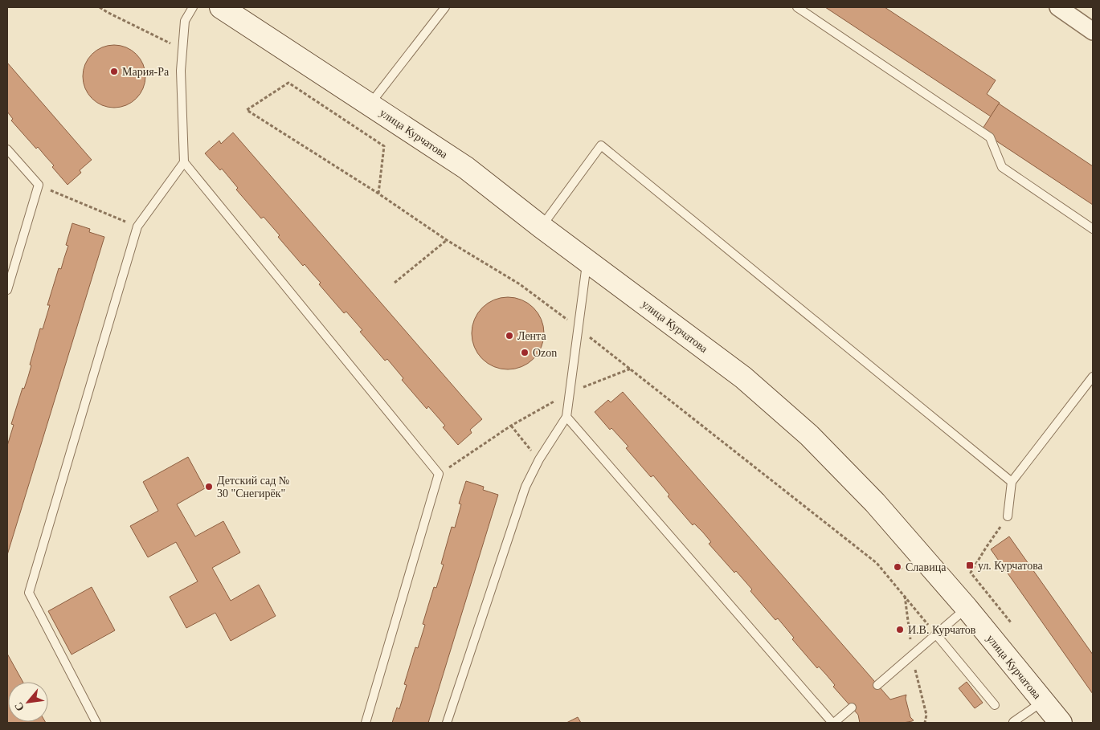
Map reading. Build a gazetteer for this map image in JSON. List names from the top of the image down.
{
  "streets": {
    "main road": ["улица Курчатова"]
  },
  "places": {
    "other": [
      "Мария-Ра",
      "Лента",
      "Ozon",
      "Детский сад № 30 \"Снегирёк\"",
      "Славица",
      "И.В. Курчатов"
    ],
    "transit": ["ул. Курчатова"]
  },
  "north": "bottom left"
}
